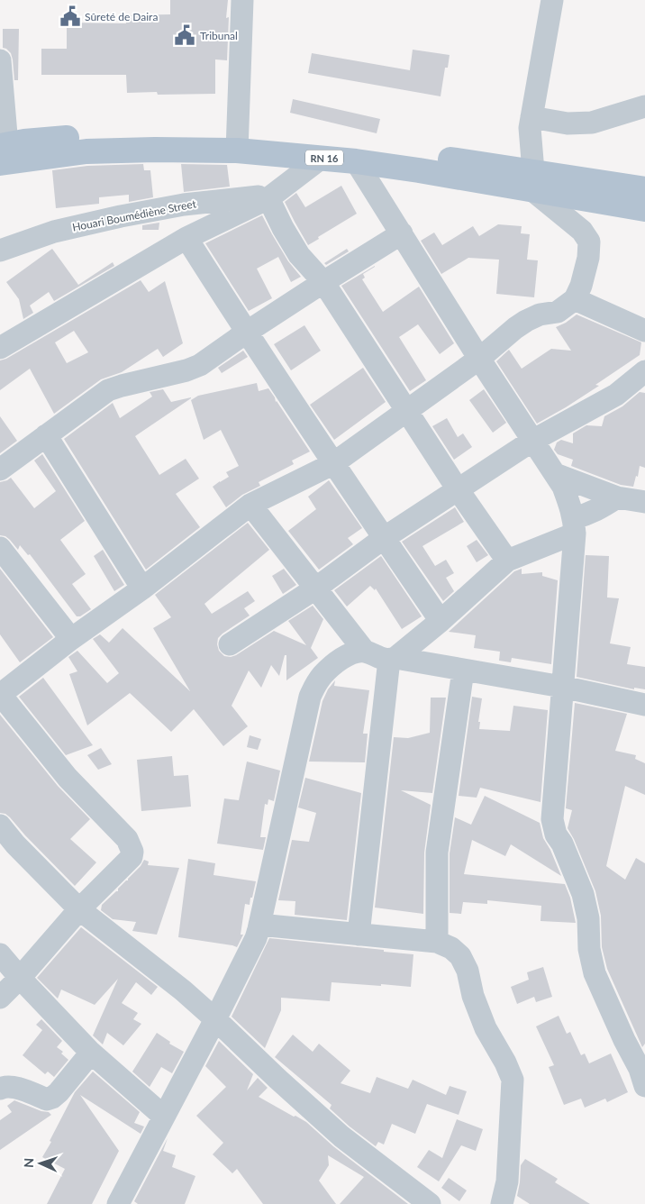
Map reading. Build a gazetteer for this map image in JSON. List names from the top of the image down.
{
  "streets": {
    "main road": ["RN 16"],
    "street": ["Houari Boumédiène Street"]
  },
  "places": {
    "public building": ["Sûreté de Daira", "Tribunal"]
  },
  "north": "left"
}
